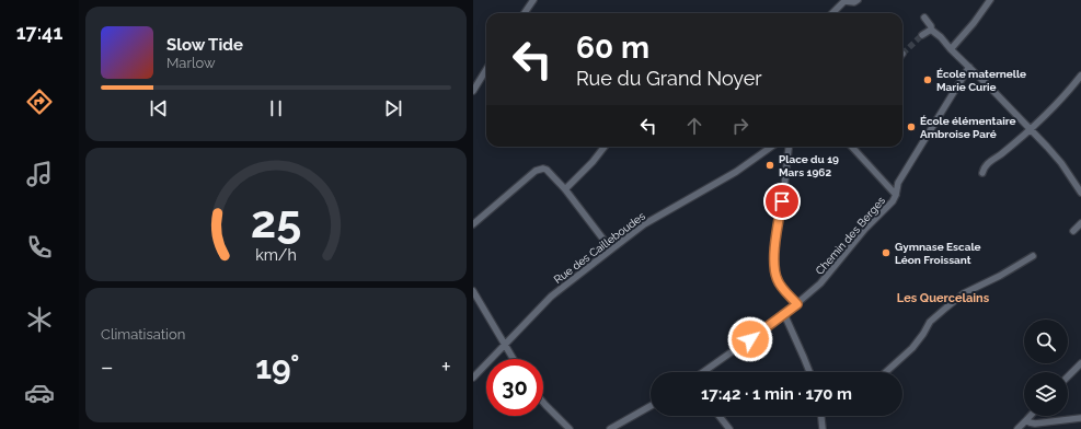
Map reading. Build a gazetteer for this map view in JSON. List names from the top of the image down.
{
  "streets": {
    "street": ["Chemin des Berges", "Rue des Cailleboudes"]
  },
  "districts": ["Les Quercelains"],
  "places": [
    "École maternelle Marie Curie",
    "École élémentaire Ambroise Paré",
    "Place du 19 Mars 1962",
    "Gymnase Escale Léon Froissant"
  ],
  "page": {
    "tabs": "17:41",
    "turn": ["60 m", "Rue du Grand Noyer"],
    "song": ["Slow Tide", "Marlow"],
    "tile": "Climatisation",
    "heat": ["−", "19°", "+"],
    "limit": "30",
    "trip": "17:42 · 1 min · 170 m",
    "gauge": ["25", "km/h"]
  }
}
